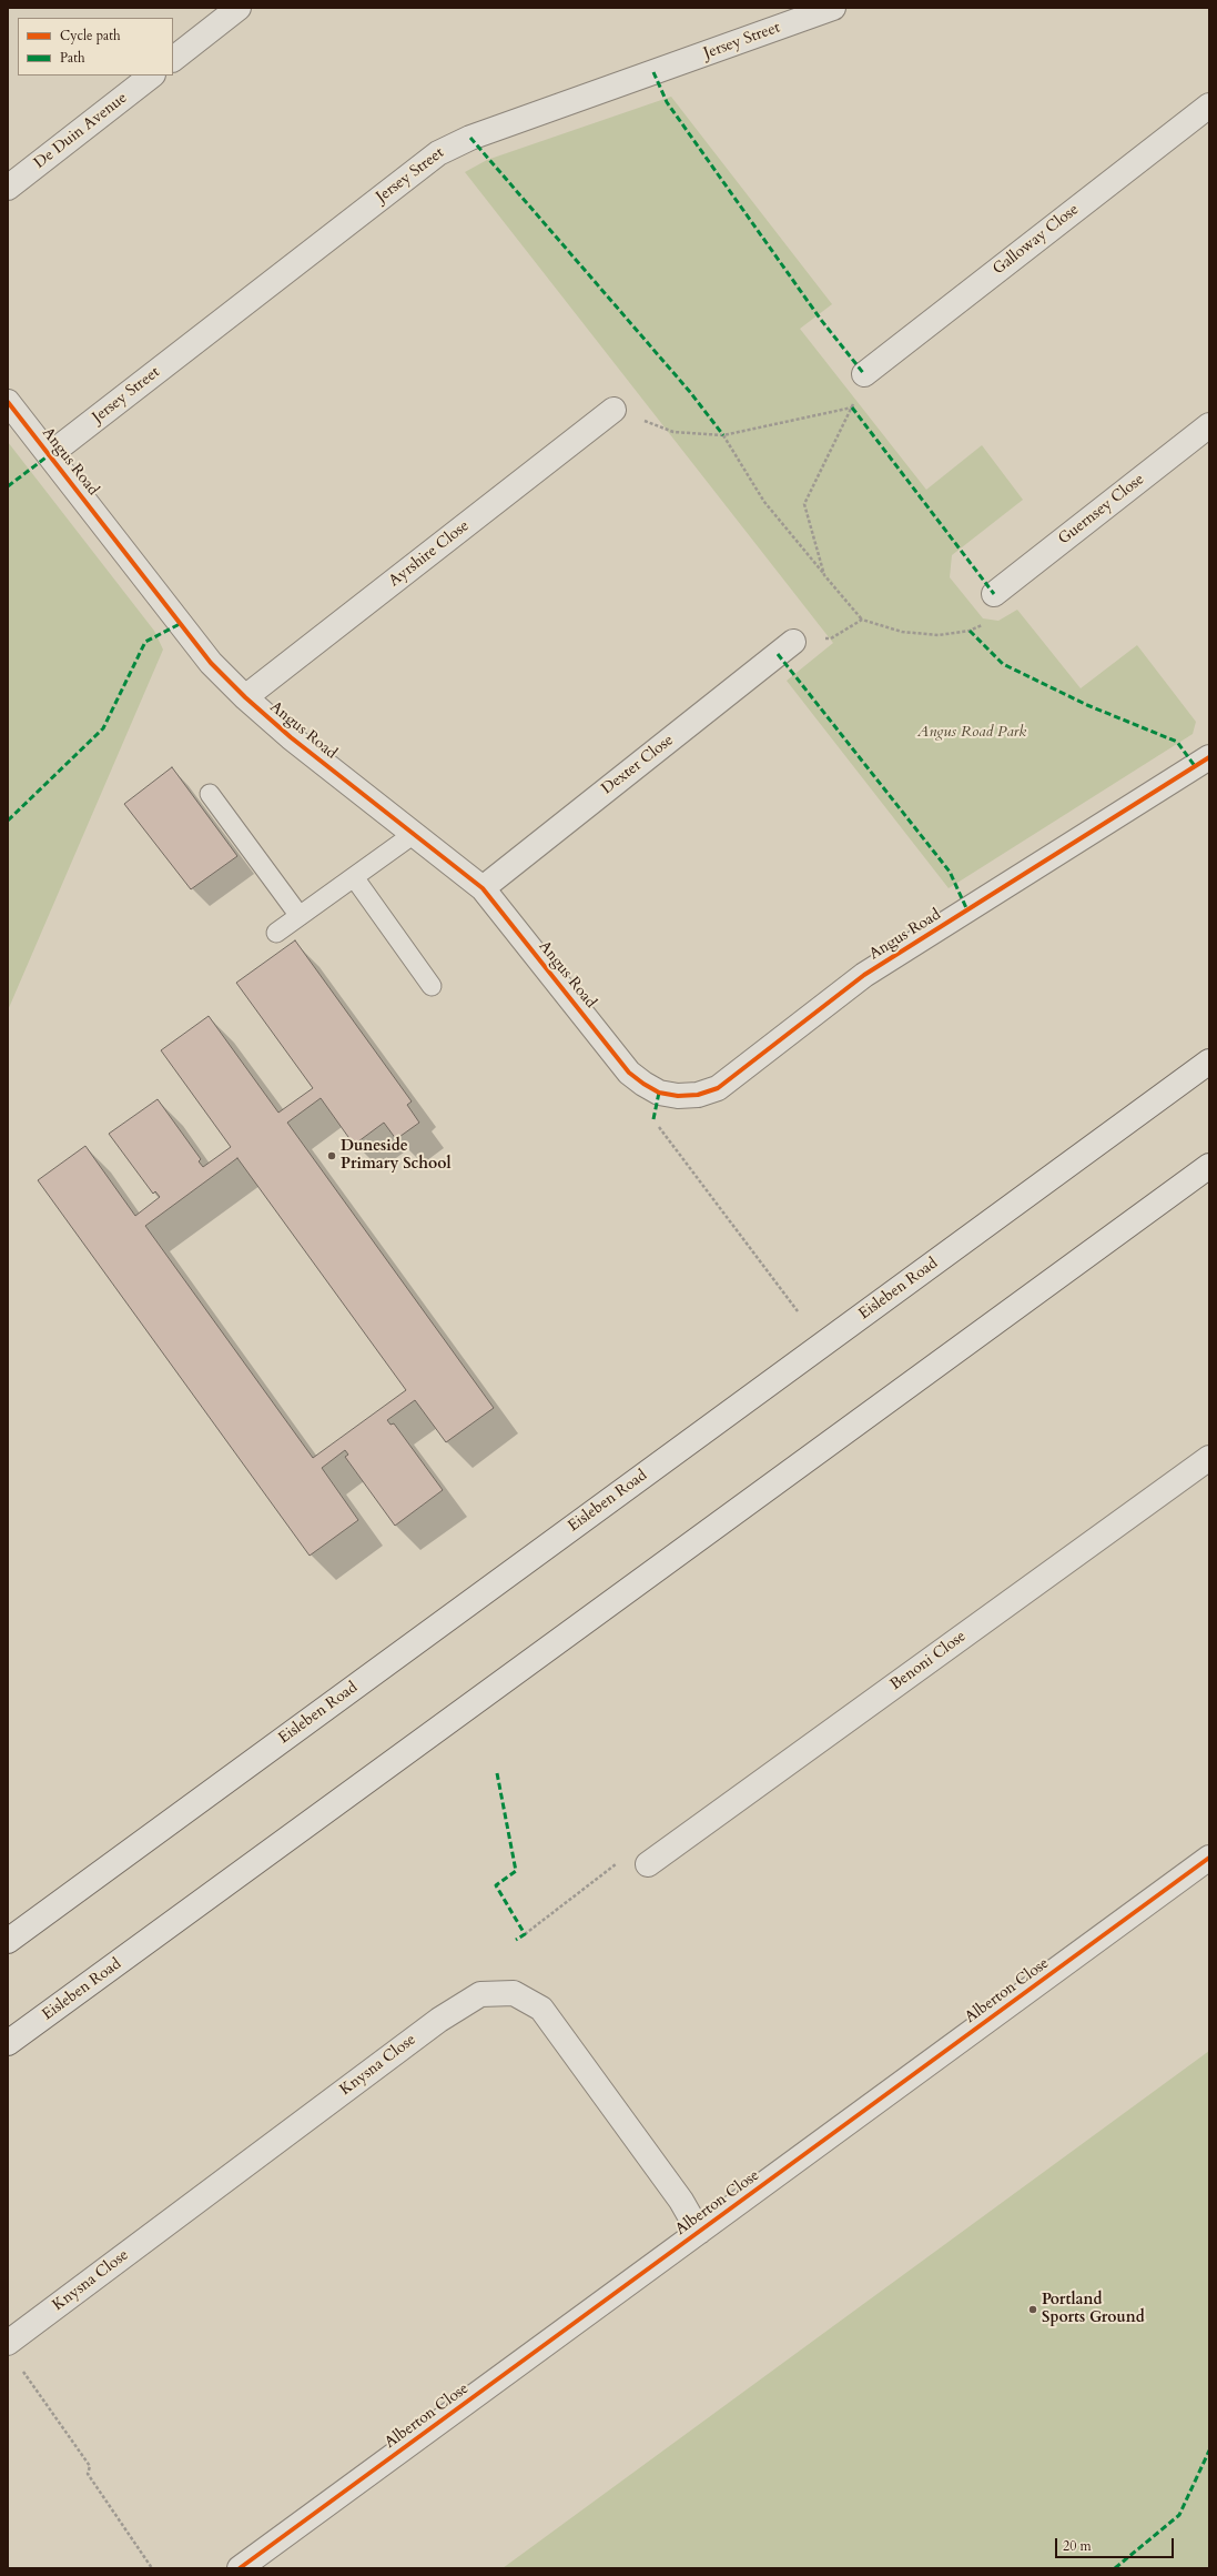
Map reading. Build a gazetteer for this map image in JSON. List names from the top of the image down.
{
  "streets": {
    "street": [
      "Jersey Street",
      "De Duin Avenue",
      "Galloway Close",
      "Angus Road",
      "Guernsey Close",
      "Ayrshire Close",
      "Dexter Close",
      "Eisleben Road",
      "Benoni Close",
      "Alberton Close",
      "Knysna Close"
    ]
  },
  "crossings": [
    ["Jersey Street", "Angus Road"],
    ["Angus Road", "Ayrshire Close"],
    ["Angus Road", "Dexter Close"],
    ["Alberton Close", "Knysna Close"]
  ],
  "parks": ["Angus Road Park"],
  "places": ["Duneside Primary School", "Portland Sports Ground"],
  "legend": ["Cycle path", "Path"],
  "scale_bar": "20 m"
}
